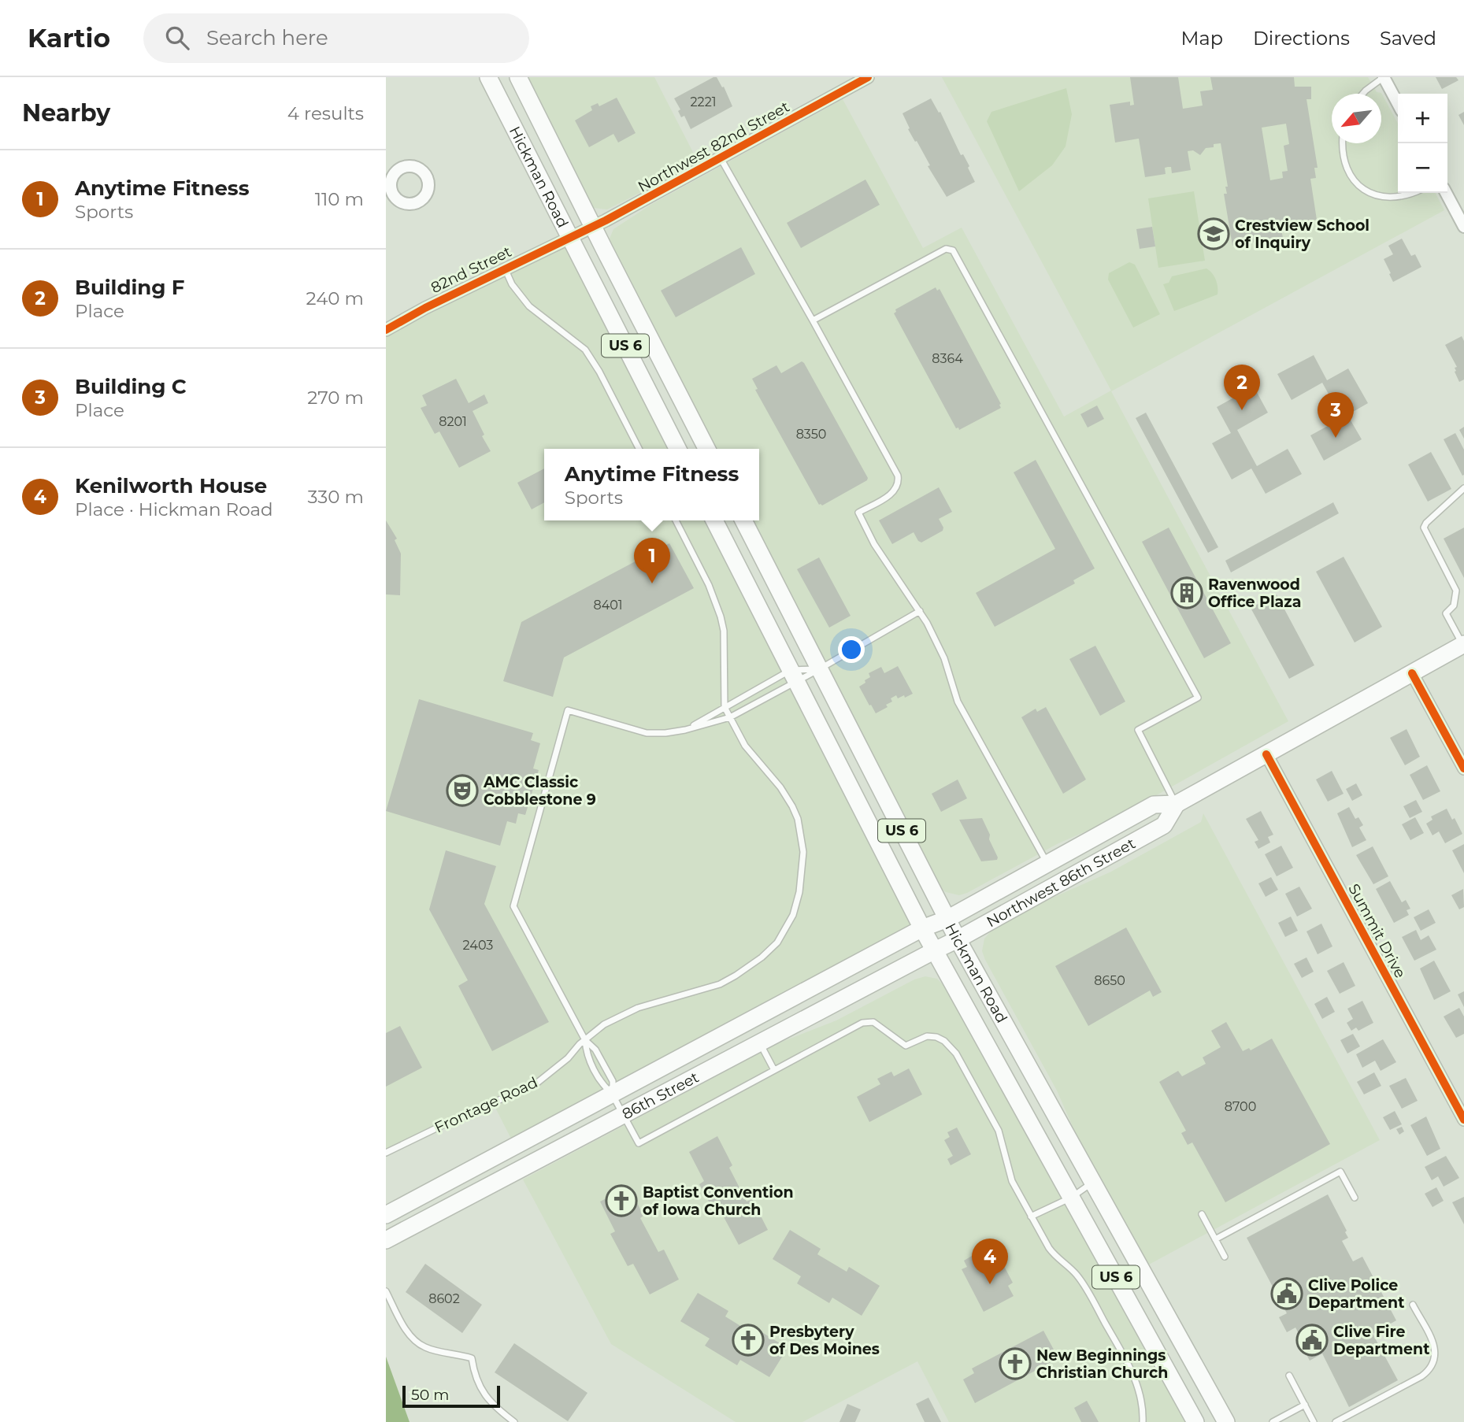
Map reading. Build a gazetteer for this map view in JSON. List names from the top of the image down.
{
  "streets": {
    "main road": [
      "Hickman Road",
      "US 6",
      "Northwest 86th Street",
      "86th Street"
    ],
    "street": ["Northwest 82nd Street", "82nd Street", "Summit Drive"],
    "lane": ["Frontage Road"]
  },
  "crossings": [
    ["Northwest 82nd Street", "Hickman Road"],
    ["Northwest 82nd Street", "82nd Street"],
    ["Hickman Road", "82nd Street"],
    ["Hickman Road", "Northwest 86th Street"],
    ["Hickman Road", "86th Street"],
    ["Northwest 86th Street", "Summit Drive"],
    ["Northwest 86th Street", "86th Street"]
  ],
  "places": {
    "school or university": ["Crestview School of Inquiry"],
    "building": ["Ravenwood Office Plaza"],
    "theatre": ["AMC Classic Cobblestone 9"],
    "church": ["Baptist Convention of Iowa Church", "Presbytery of Des Moines", "New Beginnings Christian Church"],
    "public building": ["Clive Police Department", "Clive Fire Department"]
  },
  "house_numbers": [
    "2221",
    "8364",
    "8201",
    "8350",
    "8401",
    "2403",
    "8650",
    "8700",
    "8602"
  ],
  "scale_bar": "50 m",
  "north": "bottom left",
  "page": {
    "header": "Kartio",
    "search": "Search here",
    "nav": ["Map", "Directions", "Saved"],
    "heading": ["Nearby", "4 results"],
    "map_buttons": ["+", "−"],
    "list": [
      {
        "mark": "1",
        "name": "Anytime Fitness",
        "note": "Sports",
        "value": "110 m"
      },
      {
        "mark": "2",
        "name": "Building F",
        "note": "Place",
        "value": "240 m"
      },
      {
        "mark": "3",
        "name": "Building C",
        "note": "Place",
        "value": "270 m"
      },
      {
        "mark": "4",
        "name": "Kenilworth House",
        "note": "Place · Hickman Road",
        "value": "330 m"
      }
    ],
    "pins": [
      "2",
      "3",
      "1",
      "4"
    ],
    "popup": ["Anytime Fitness", "Sports"],
    "scale": "50 m"
  }
}
